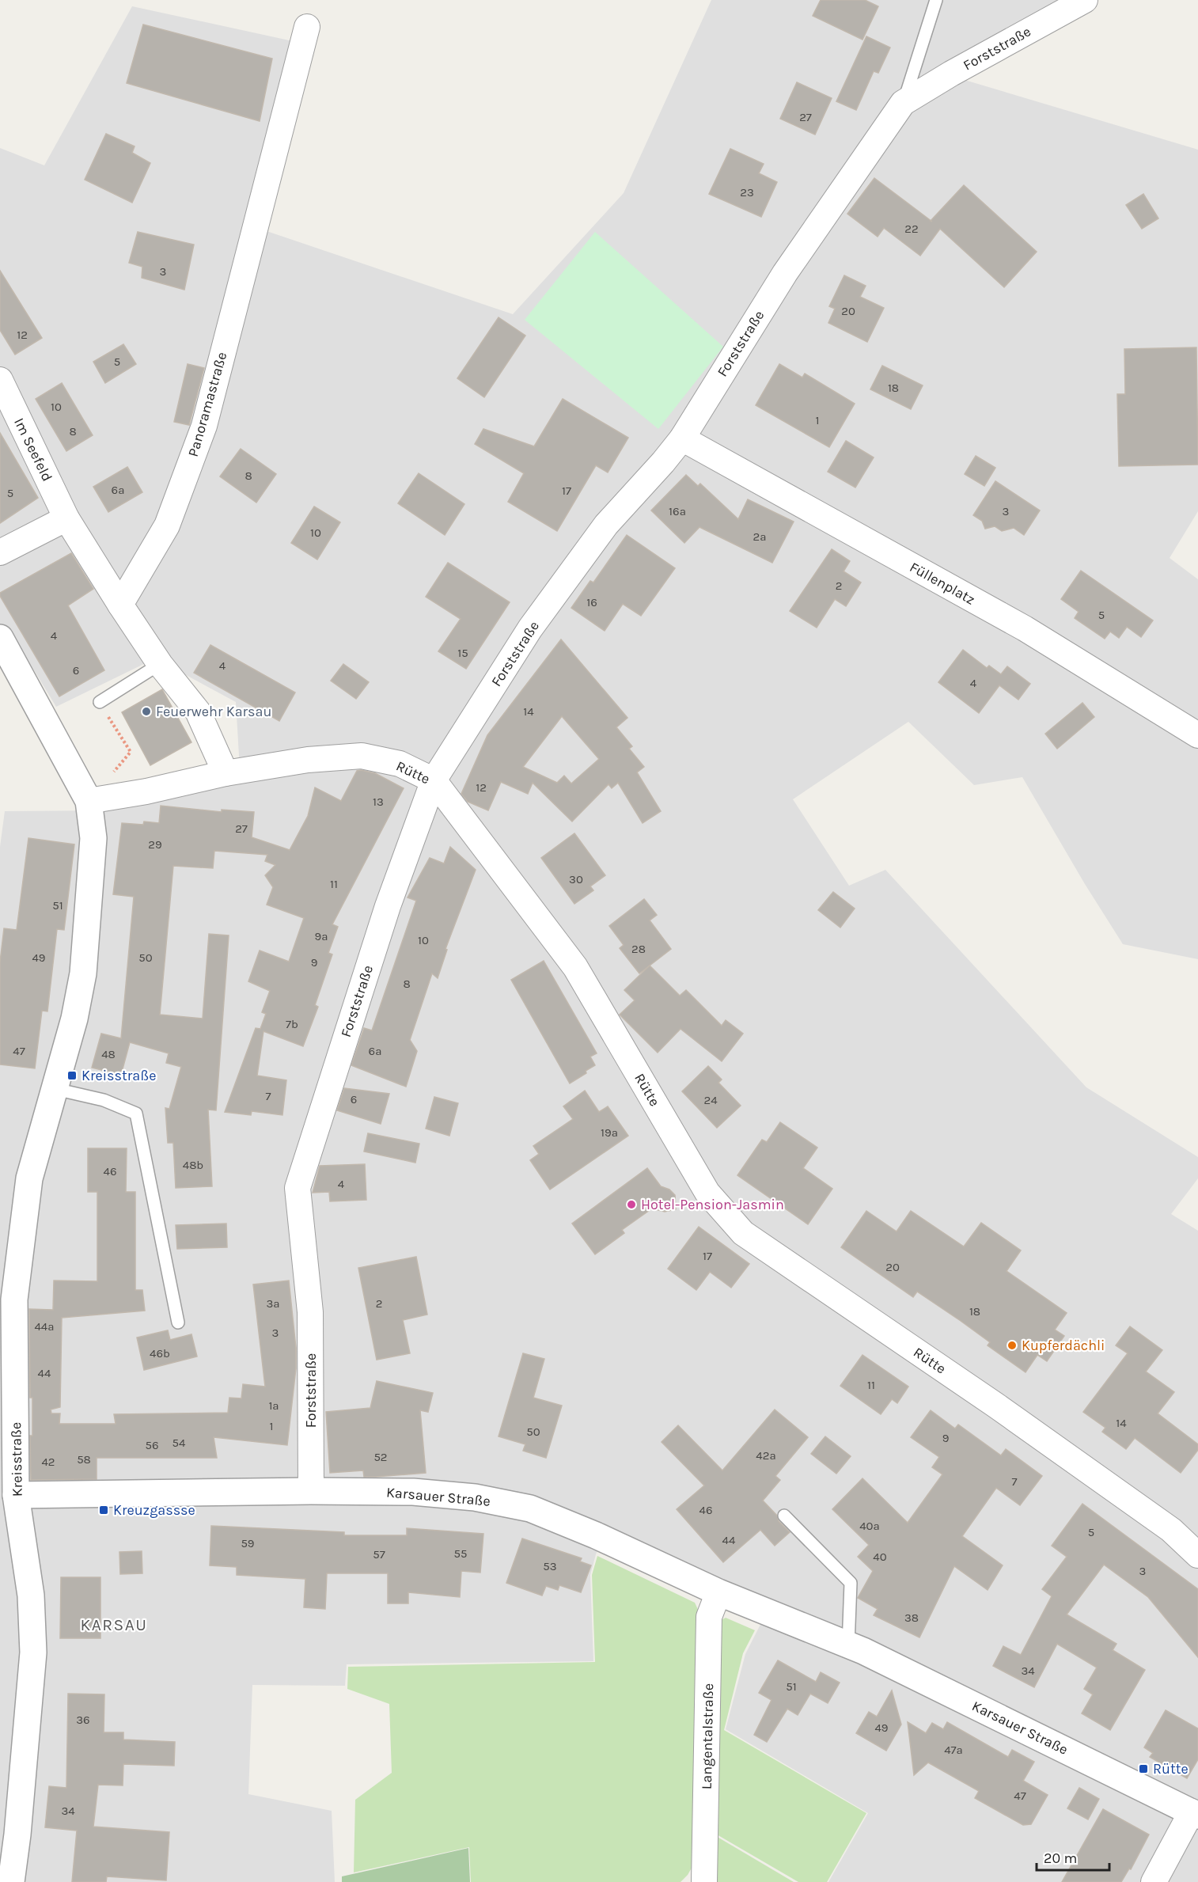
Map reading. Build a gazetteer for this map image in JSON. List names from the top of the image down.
{
  "streets": {
    "street": [
      "Forststraße",
      "Panoramastraße",
      "Im Seefeld",
      "Füllenplatz",
      "Rütte",
      "Kreisstraße",
      "Karsauer Straße",
      "Langentalstraße"
    ]
  },
  "crossings": [
    ["Forststraße", "Füllenplatz"],
    ["Forststraße", "Rütte"],
    ["Forststraße", "Karsauer Straße"],
    ["Panoramastraße", "Im Seefeld"],
    ["Rütte", "Kreisstraße"],
    ["Kreisstraße", "Karsauer Straße"],
    ["Karsauer Straße", "Langentalstraße"]
  ],
  "districts": ["KARSAU"],
  "places": {
    "other": ["Feuerwehr Karsau", "Hotel-Pension-Jasmin", "Kupferdächli"],
    "transit": ["Kreisstraße", "Kreuzgassse", "Rütte"]
  },
  "house_numbers": [
    "27",
    "23",
    "22",
    "3",
    "20",
    "12",
    "5",
    "18",
    "10",
    "1",
    "8",
    "8",
    "6a",
    "17",
    "5",
    "16a",
    "3",
    "10",
    "2a",
    "2",
    "16",
    "5",
    "4",
    "15",
    "4",
    "6",
    "4",
    "14",
    "12",
    "13",
    "27",
    "29",
    "30",
    "11",
    "51",
    "9a",
    "10",
    "28",
    "49",
    "50",
    "9",
    "8",
    "7b",
    "47",
    "6a",
    "48",
    "7",
    "6",
    "24",
    "19a",
    "48b",
    "46",
    "4",
    "17",
    "20",
    "3a",
    "2",
    "18",
    "44a",
    "3",
    "46b",
    "44",
    "11",
    "1a",
    "14",
    "1",
    "50",
    "9",
    "54",
    "56",
    "42a",
    "52",
    "58",
    "42",
    "7",
    "46",
    "40a",
    "5",
    "44",
    "59",
    "55",
    "57",
    "40",
    "53",
    "3",
    "38",
    "34",
    "51",
    "36",
    "49",
    "47a",
    "47",
    "34"
  ],
  "scale_bar": "20 m"
}
